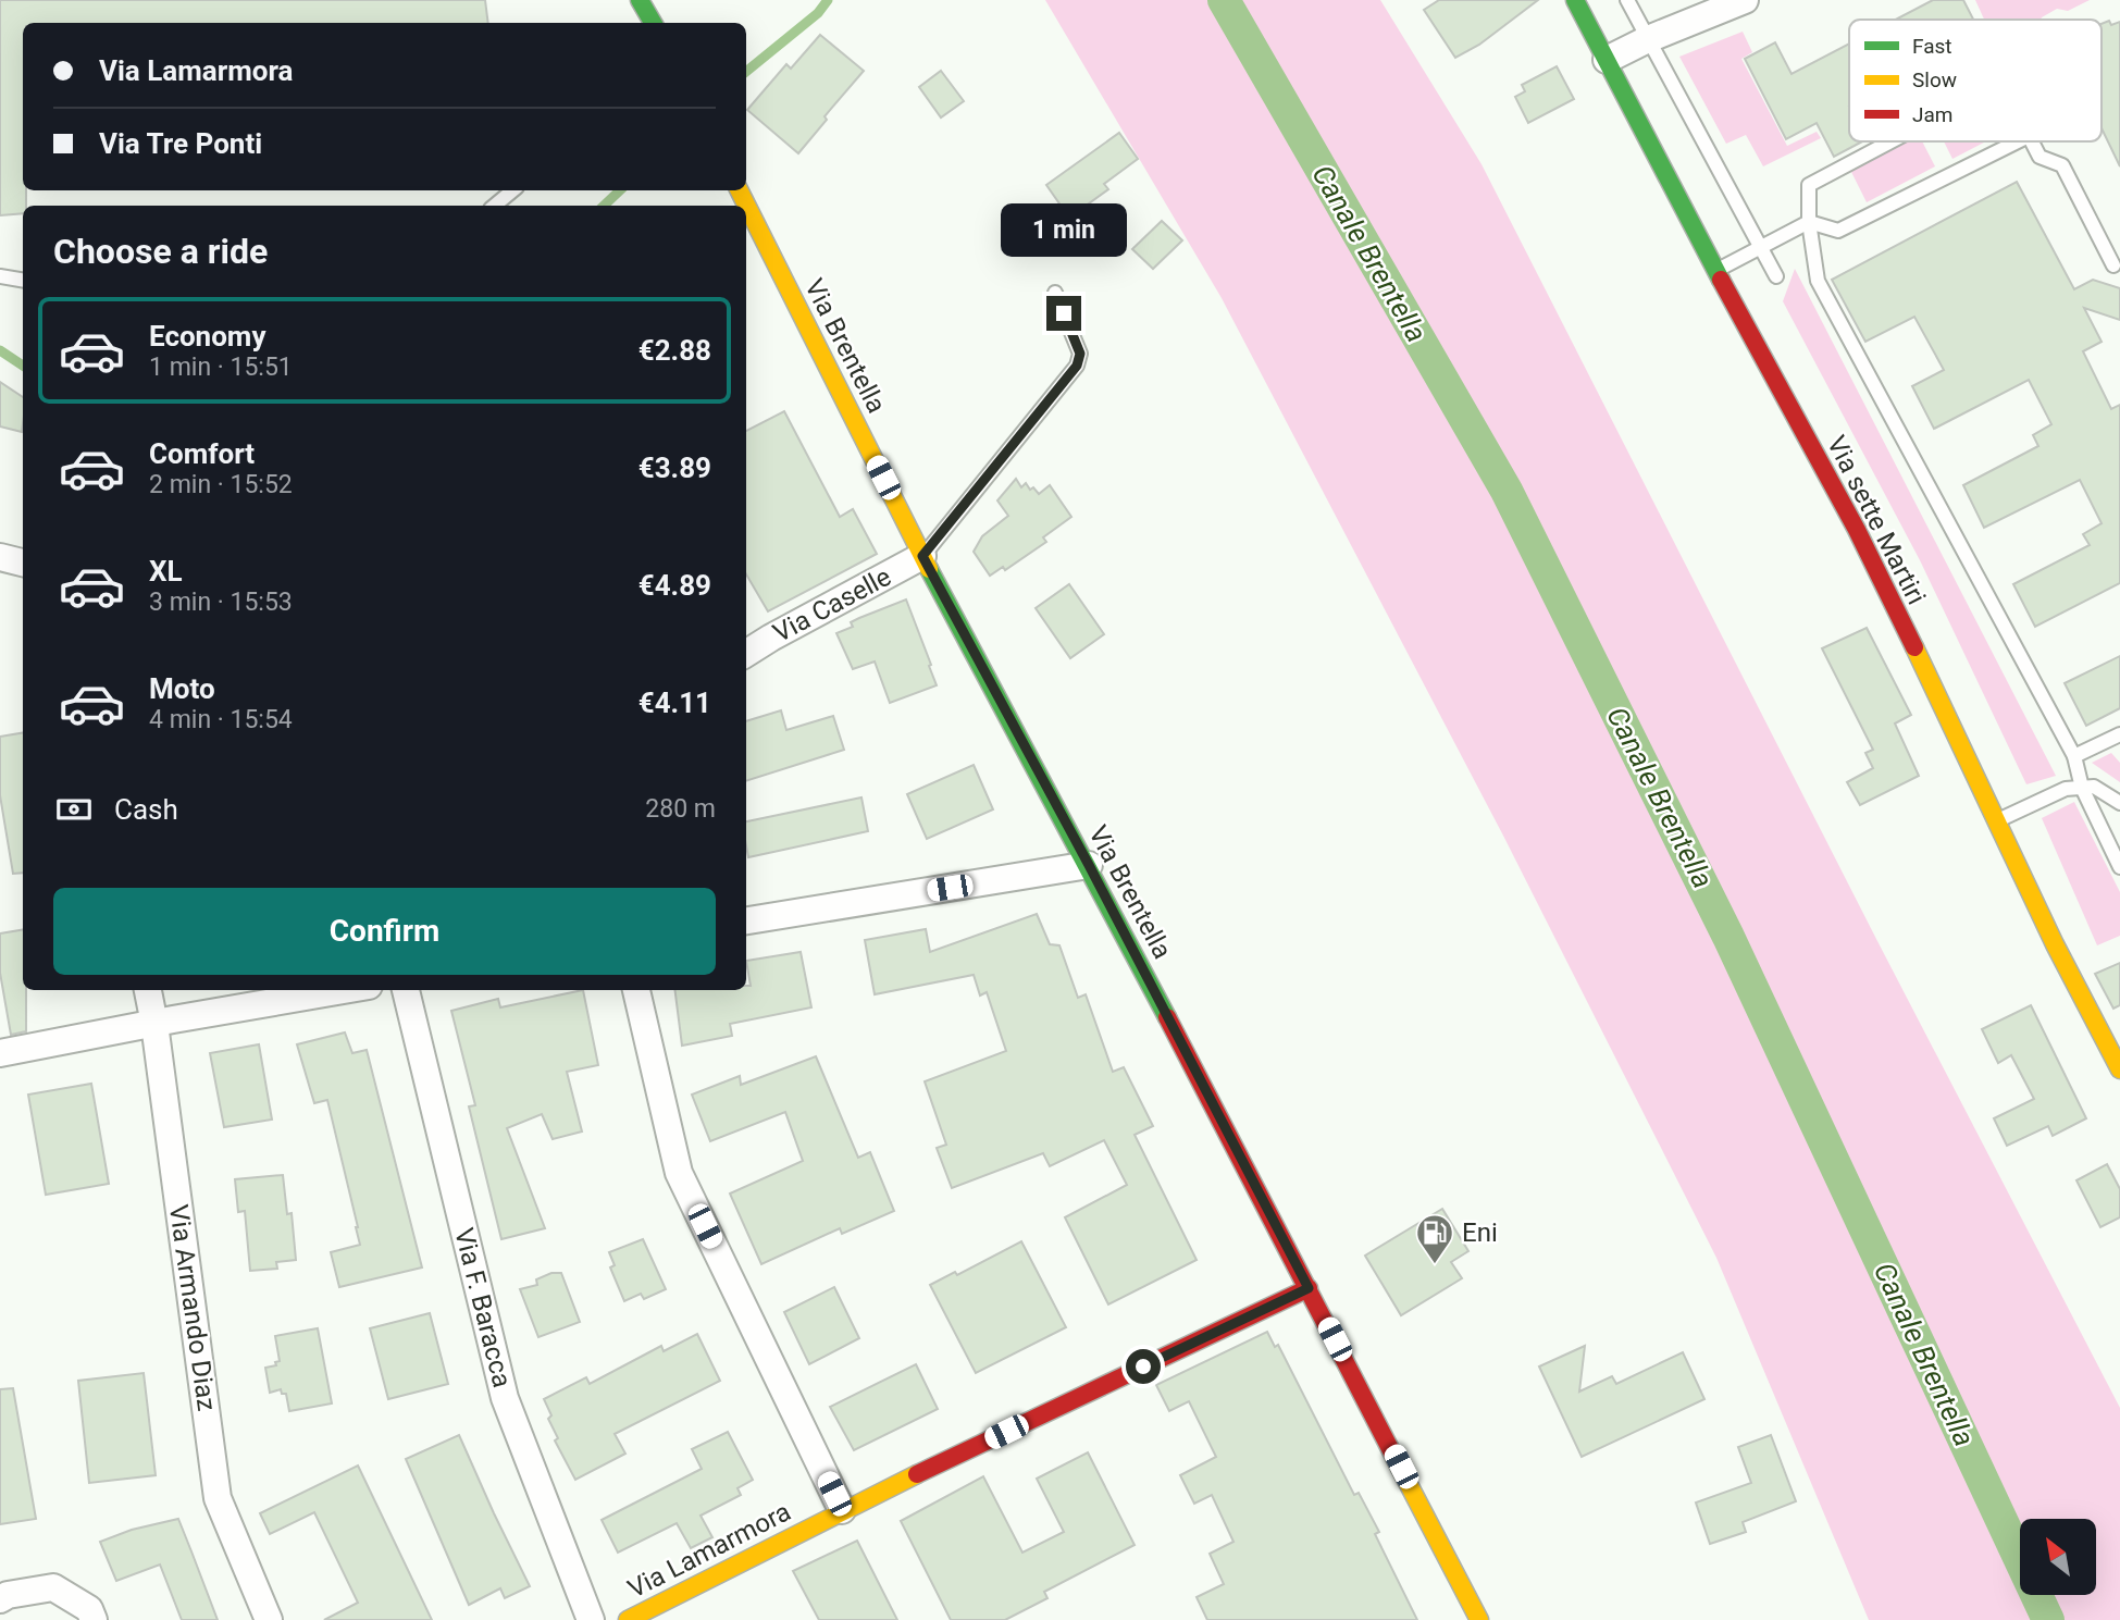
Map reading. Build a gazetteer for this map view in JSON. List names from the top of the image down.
{
  "streets": {
    "main road": ["Via Brentella", "Via sette Martiri", "Via Lamarmora"],
    "street": ["Via Caselle", "Via Armando Diaz", "Via F. Baracca"]
  },
  "crossings": [
    ["Via Brentella", "Via Caselle"],
    ["Via Brentella", "Via Lamarmora"]
  ],
  "water": ["Canale Brentella"],
  "places": {
    "fuel station": ["Eni"]
  },
  "legend": ["Fast", "Slow", "Jam"],
  "north": "top left",
  "page": {
    "banner": ["Via Lamarmora", "Via Tre Ponti"],
    "bubble": "1 min",
    "heading": "Choose a ride",
    "list": [
      {
        "name": "Economy",
        "note": "1 min · 15:51",
        "value": "€2.88"
      },
      {
        "name": "Comfort",
        "note": "2 min · 15:52",
        "value": "€3.89"
      },
      {
        "name": "XL",
        "note": "3 min · 15:53",
        "value": "€4.89"
      },
      {
        "name": "Moto",
        "note": "4 min · 15:54",
        "value": "€4.11"
      }
    ],
    "pay": ["Cash", "280 m"],
    "buttons": "Confirm"
  }
}
